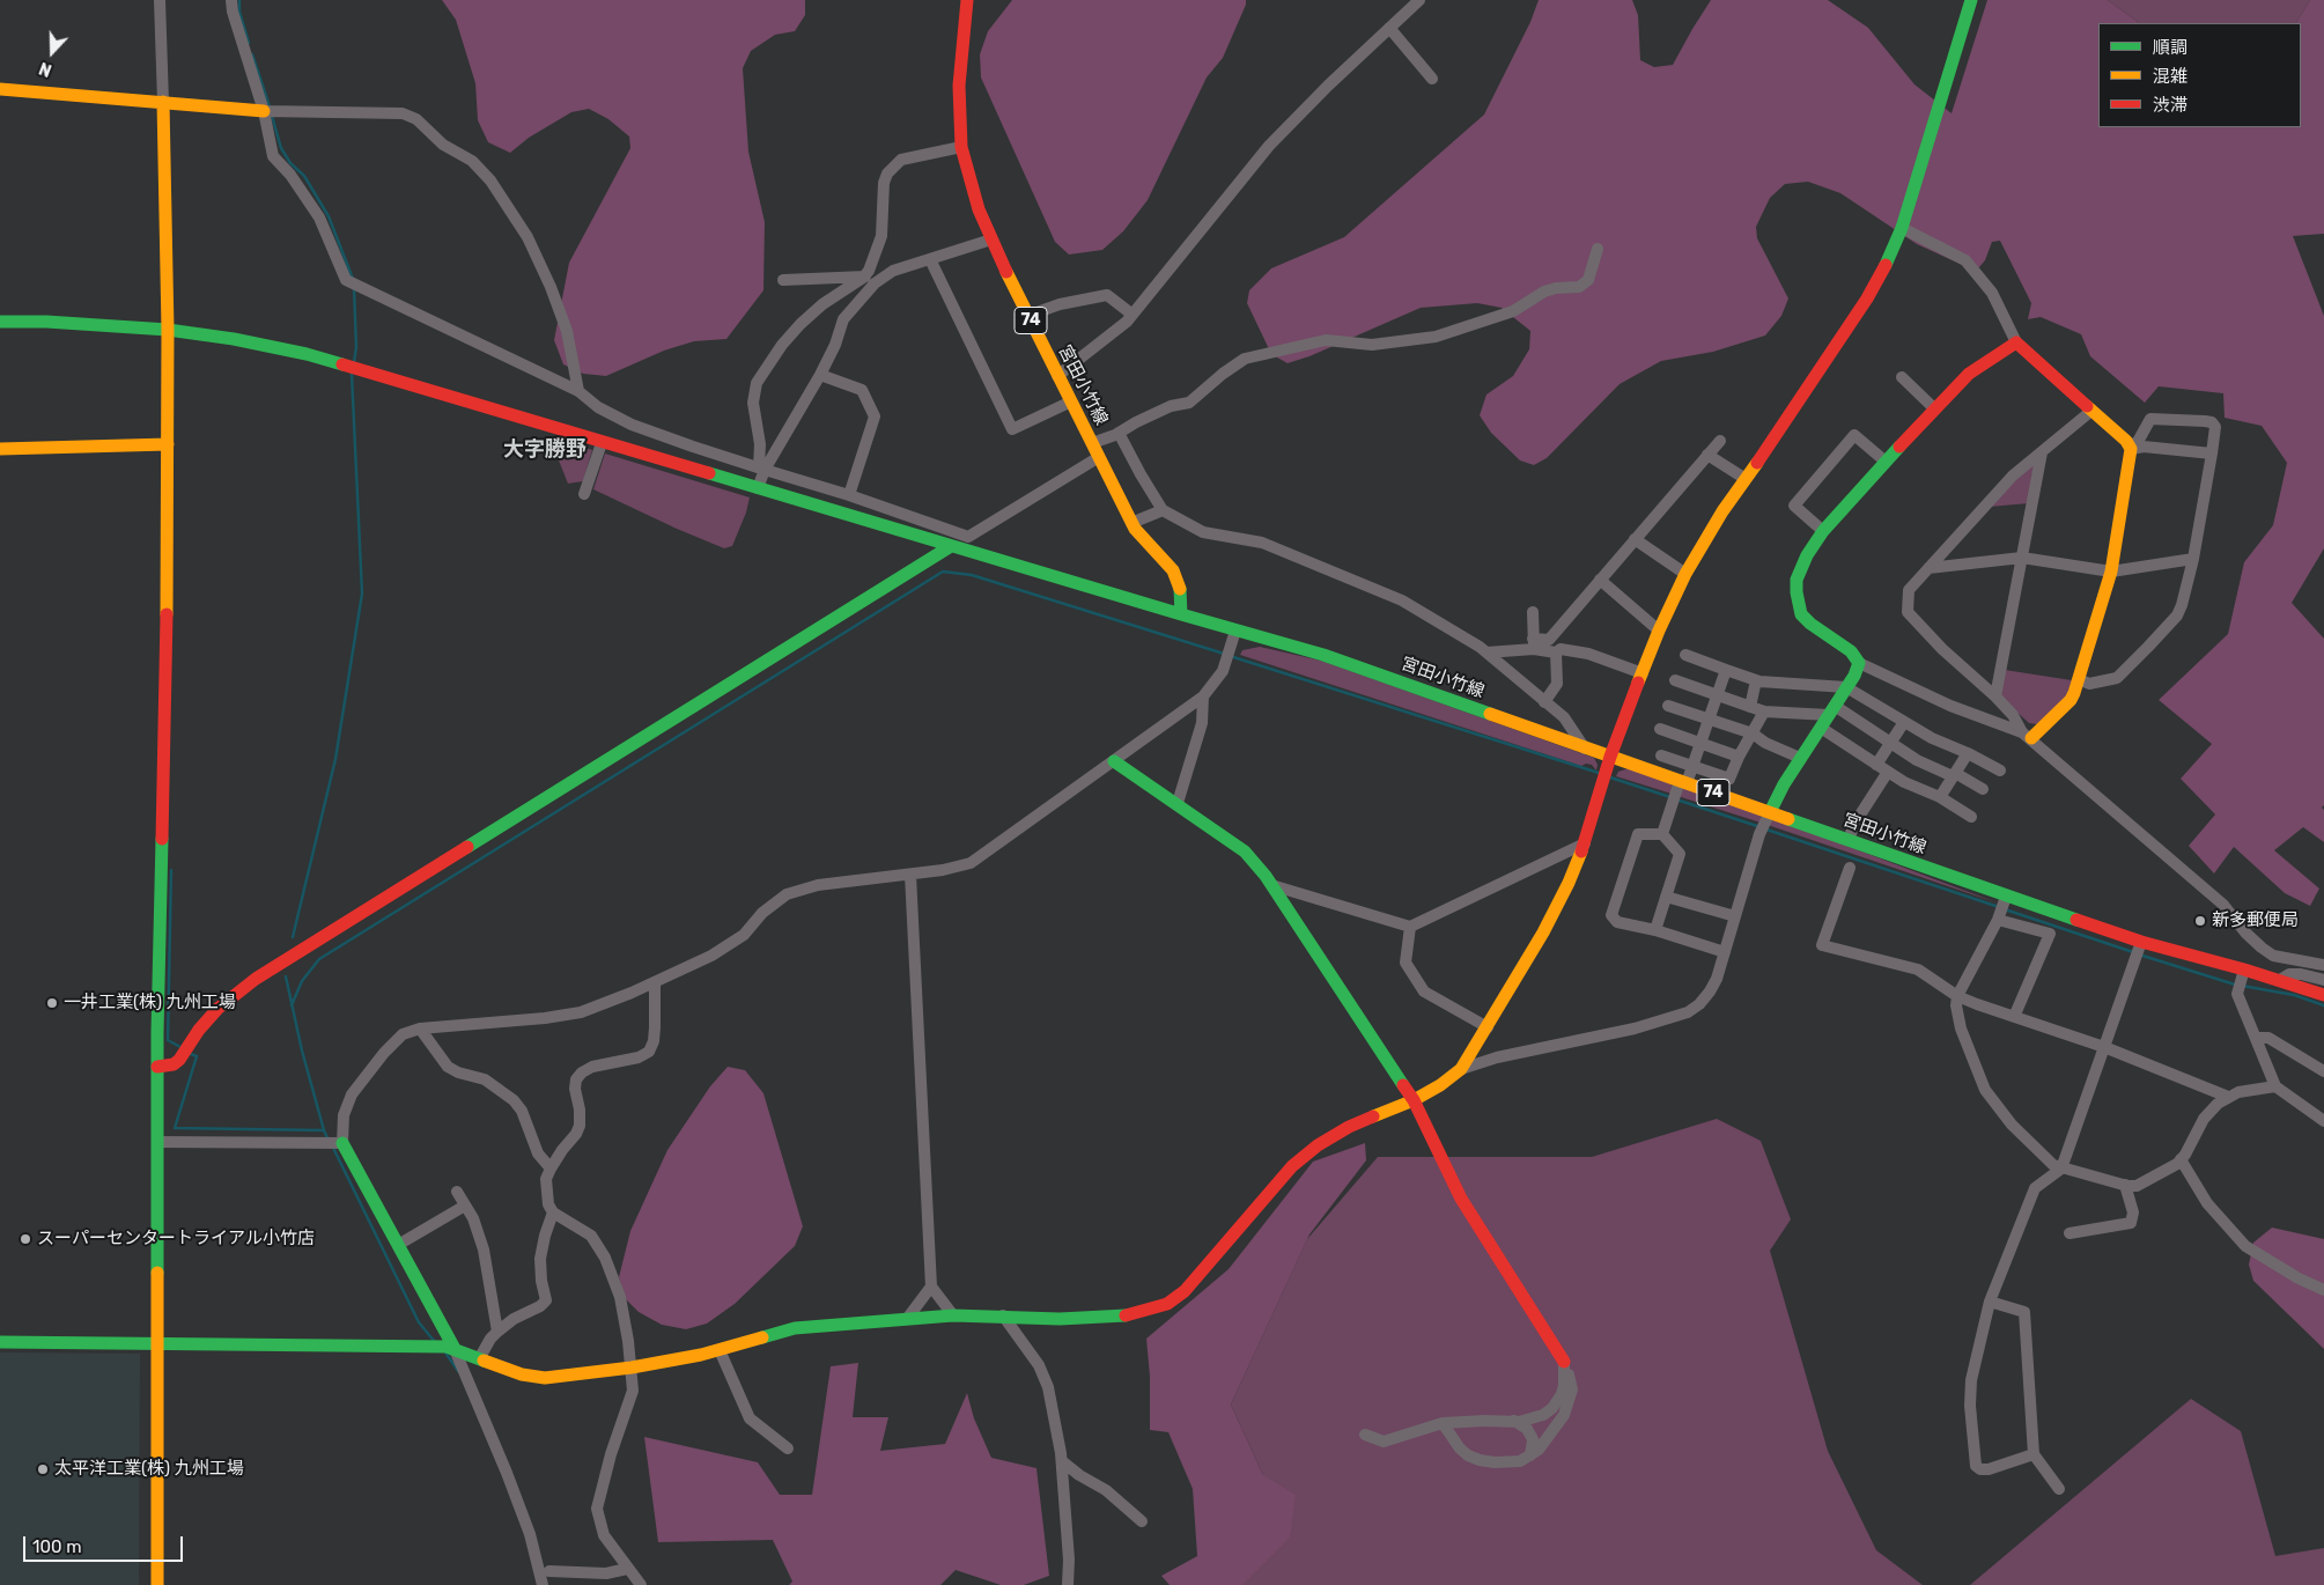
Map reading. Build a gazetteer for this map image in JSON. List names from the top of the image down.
{
  "streets": {
    "street": ["74", "宮田小竹線"]
  },
  "districts": ["大字勝野"],
  "places": [
    "新多郵便局",
    "一井工業(株) 九州工場",
    "スーパーセンタートライアル小竹店",
    "太平洋工業(株) 九州工場"
  ],
  "legend": ["順調", "混雑", "渋滞"],
  "scale_bar": "100 m",
  "north": "bottom"
}
